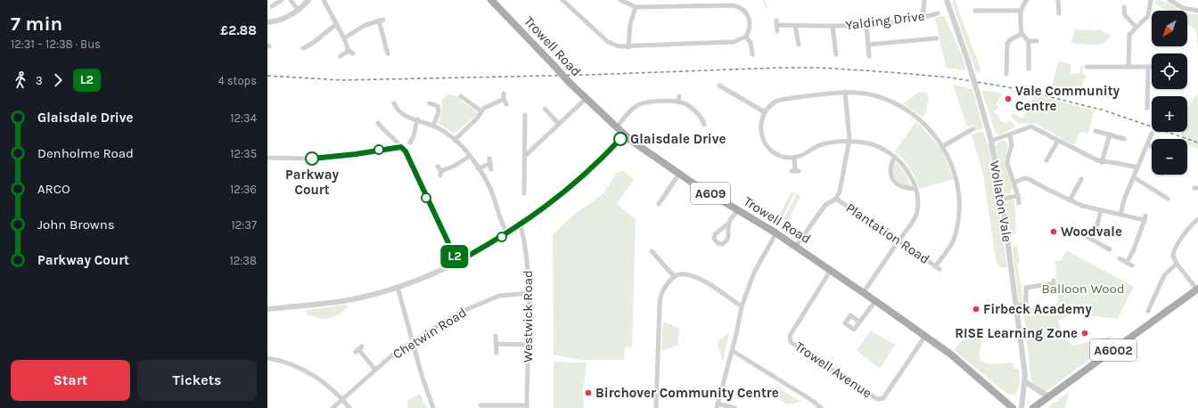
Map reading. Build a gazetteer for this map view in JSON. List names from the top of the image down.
{
  "streets": {
    "main road": ["Trowell Road", "A609", "A6002"],
    "street": [
      "Yalding Drive",
      "Wollaton Vale",
      "Plantation Road",
      "Westwick Road",
      "Chetwin Road",
      "Trowell Avenue"
    ]
  },
  "crossings": [
    ["Trowell Road", "Trowell Avenue"],
    ["Westwick Road", "Chetwin Road"]
  ],
  "parks": ["Balloon Wood"],
  "places": [
    "Vale Community Centre",
    "Glaisdale Drive",
    "Parkway Court",
    "Woodvale",
    "Firbeck Academy",
    "RISE Learning Zone",
    "Birchover Community Centre"
  ],
  "lines": ["bus line L2"],
  "north": "bottom left",
  "page": {
    "heading": ["7 min", "12:31 – 12:38 · Bus", "£2.88"],
    "on_map": "L2",
    "map_buttons": ["+", "−"],
    "legs": ["3", "L2", "4 stops"],
    "list": [
      {
        "name": "Glaisdale Drive",
        "value": "12:34"
      },
      {
        "name": "Denholme Road",
        "value": "12:35"
      },
      {
        "name": "ARCO",
        "value": "12:36"
      },
      {
        "name": "John Browns",
        "value": "12:37"
      },
      {
        "name": "Parkway Court",
        "value": "12:38"
      }
    ],
    "buttons": ["Start", "Tickets"]
  }
}
